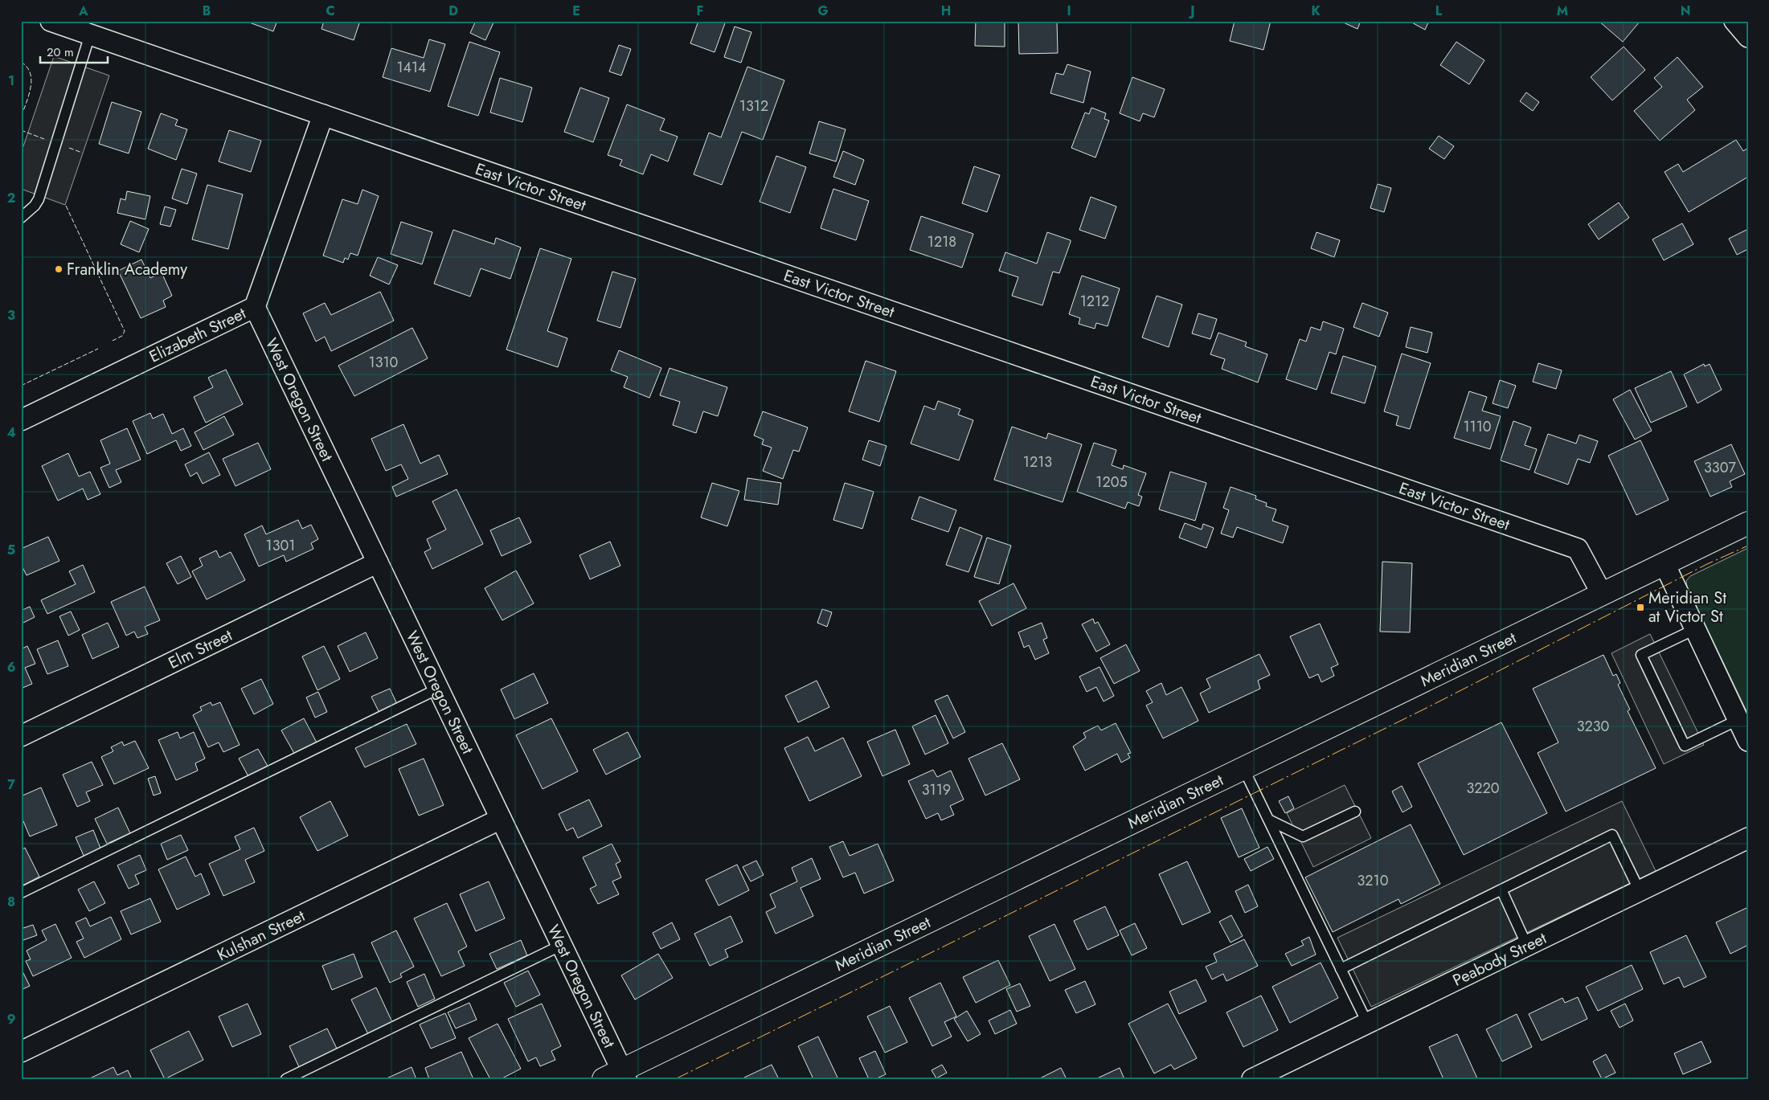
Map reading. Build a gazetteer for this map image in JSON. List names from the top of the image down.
{
  "streets": {
    "main road": ["Meridian Street"],
    "street": [
      "East Victor Street",
      "Elizabeth Street",
      "West Oregon Street",
      "Elm Street",
      "Kulshan Street",
      "Peabody Street"
    ]
  },
  "crossings": [
    ["East Victor Street", "Elizabeth Street"],
    ["East Victor Street", "Meridian Street"],
    ["Elizabeth Street", "West Oregon Street"],
    ["West Oregon Street", "Elm Street"],
    ["West Oregon Street", "Meridian Street"],
    ["West Oregon Street", "Kulshan Street"]
  ],
  "places": {
    "other": ["Franklin Academy"],
    "transit": ["Meridian St at Victor St"]
  },
  "house_numbers": [
    "1414",
    "1312",
    "1218",
    "1212",
    "1310",
    "1110",
    "1213",
    "3307",
    "1205",
    "1301",
    "3230",
    "3220",
    "3119",
    "3210"
  ],
  "scale_bar": "20 m",
  "grid": {
    "columns": [
      "A",
      "B",
      "C",
      "D",
      "E",
      "F",
      "G",
      "H",
      "I",
      "J",
      "K",
      "L",
      "M",
      "N"
    ],
    "rows": [
      "1",
      "2",
      "3",
      "4",
      "5",
      "6",
      "7",
      "8",
      "9"
    ]
  }
}
